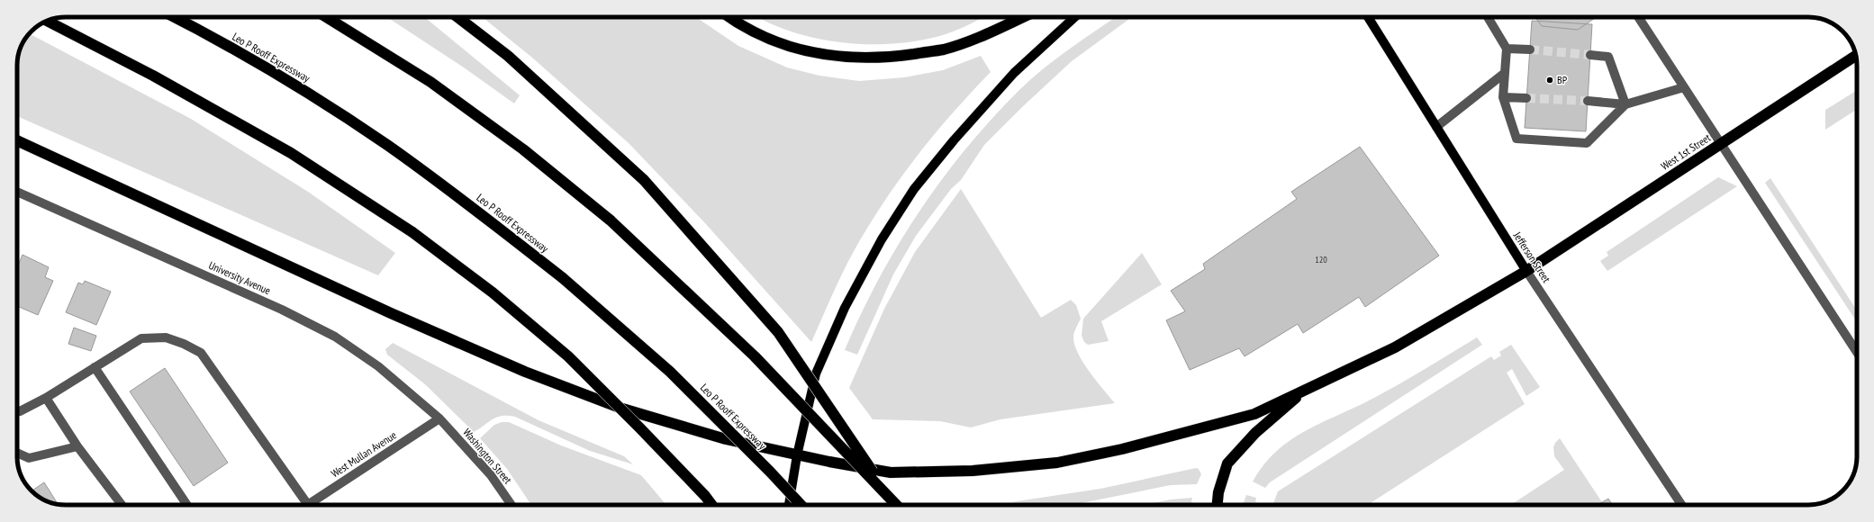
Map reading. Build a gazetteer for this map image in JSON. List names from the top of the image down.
{
  "streets": {
    "highway": ["Leo P Rooff Expressway", "West 1st Street"],
    "main road": ["Jefferson Street"],
    "street": ["University Avenue", "West Mullan Avenue", "Washington Street"]
  },
  "crossings": [
    ["West 1st Street", "Jefferson Street"],
    ["University Avenue", "West Mullan Avenue"],
    ["University Avenue", "Washington Street"],
    ["West Mullan Avenue", "Washington Street"]
  ],
  "places": ["BP"],
  "house_numbers": ["120"]
}
